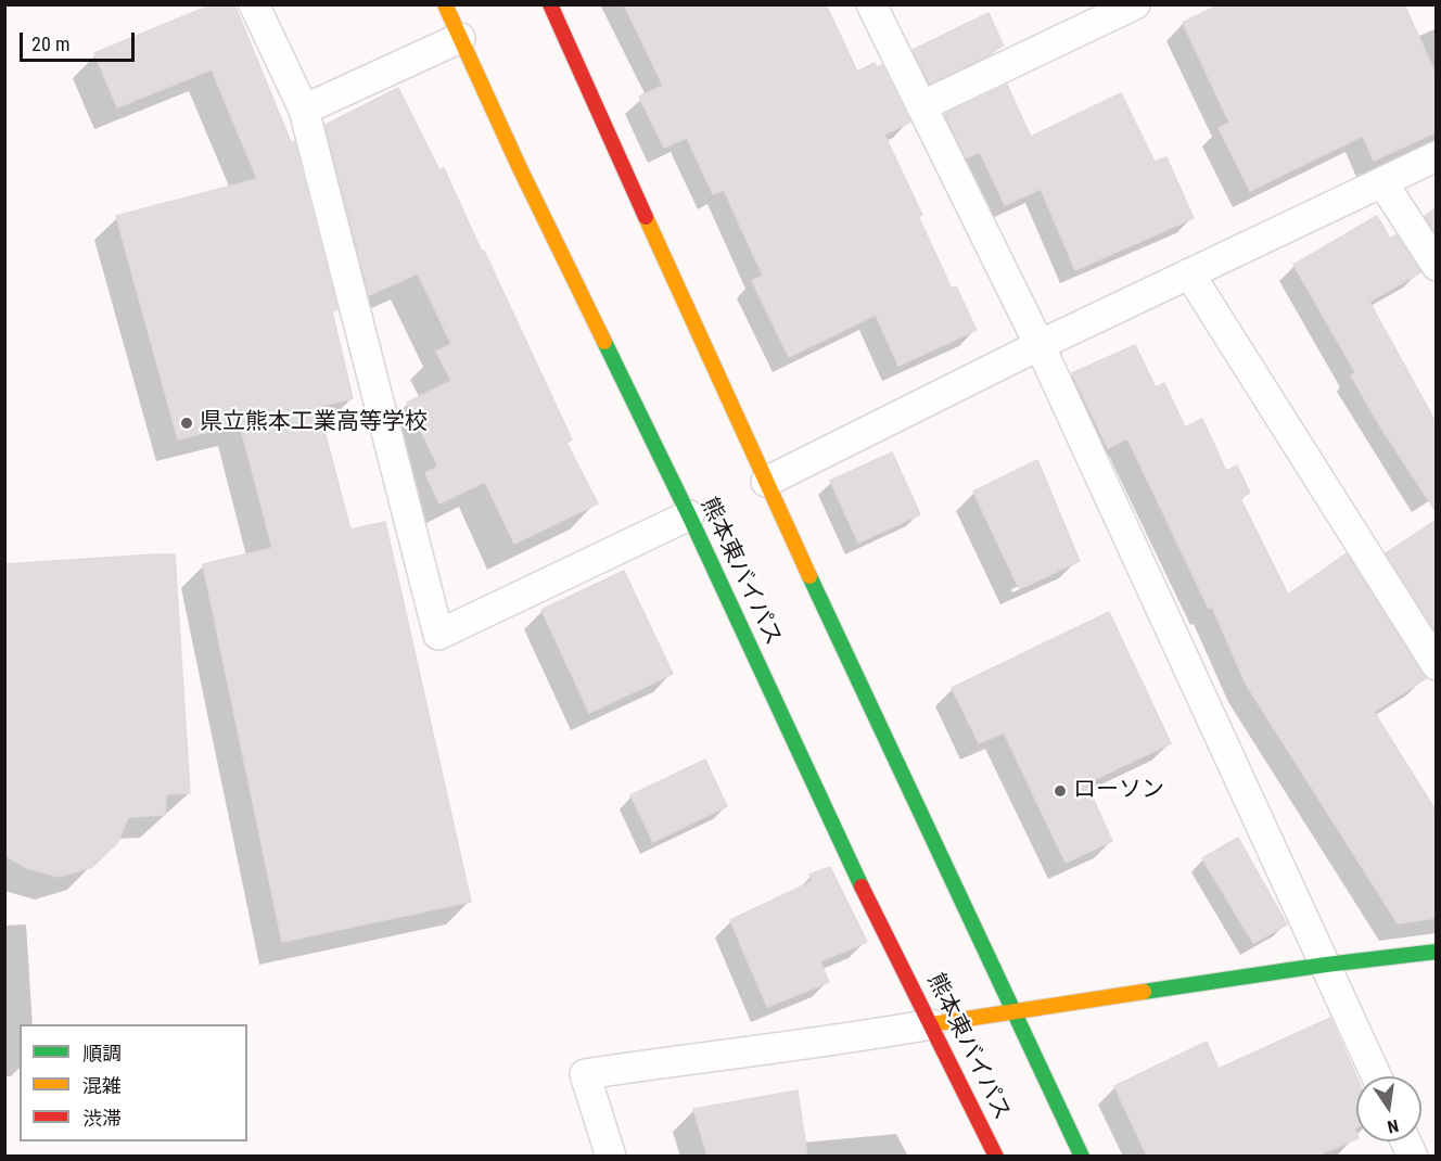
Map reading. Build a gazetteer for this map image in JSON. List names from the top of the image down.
{
  "streets": {
    "main road": ["熊本東バイパス"]
  },
  "places": ["県立熊本工業高等学校", "ローソン"],
  "legend": ["順調", "混雑", "渋滞"],
  "scale_bar": "20 m",
  "north": "bottom"
}
